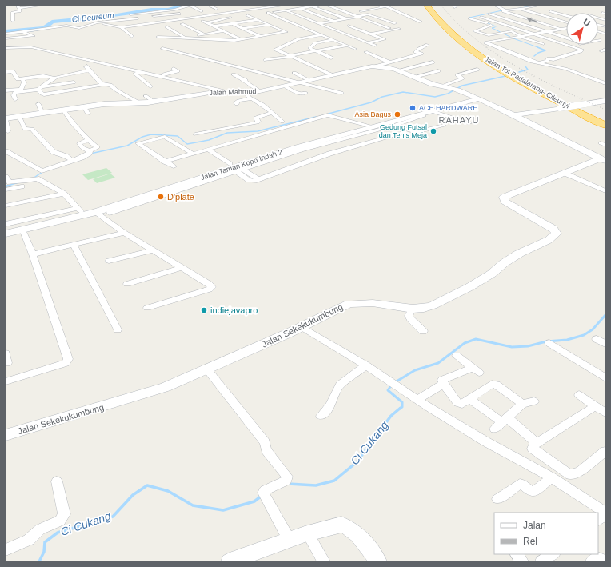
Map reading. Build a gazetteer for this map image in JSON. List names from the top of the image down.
{
  "streets": {
    "highway": ["Jalan Tol Padalarang–Cileunyi"],
    "street": ["Jalan Mahmud", "Jalan Taman Kopo Indah 2", "Jalan Sekekukumbung"]
  },
  "crossings": [
    ["Jalan Mahmud", "Jalan Taman Kopo Indah 2"],
    ["Jalan Mahmud", "Jalan Sekekukumbung"]
  ],
  "districts": ["RAHAYU"],
  "water": ["Ci Beureum", "Ci Cukang"],
  "places": [
    "ACE HARDWARE",
    "Asia Bagus",
    "Gedung Futsal dan Tenis Meja",
    "D'plate",
    "indiejavapro"
  ],
  "legend": ["Jalan", "Rel"],
  "north": "top right"
}
